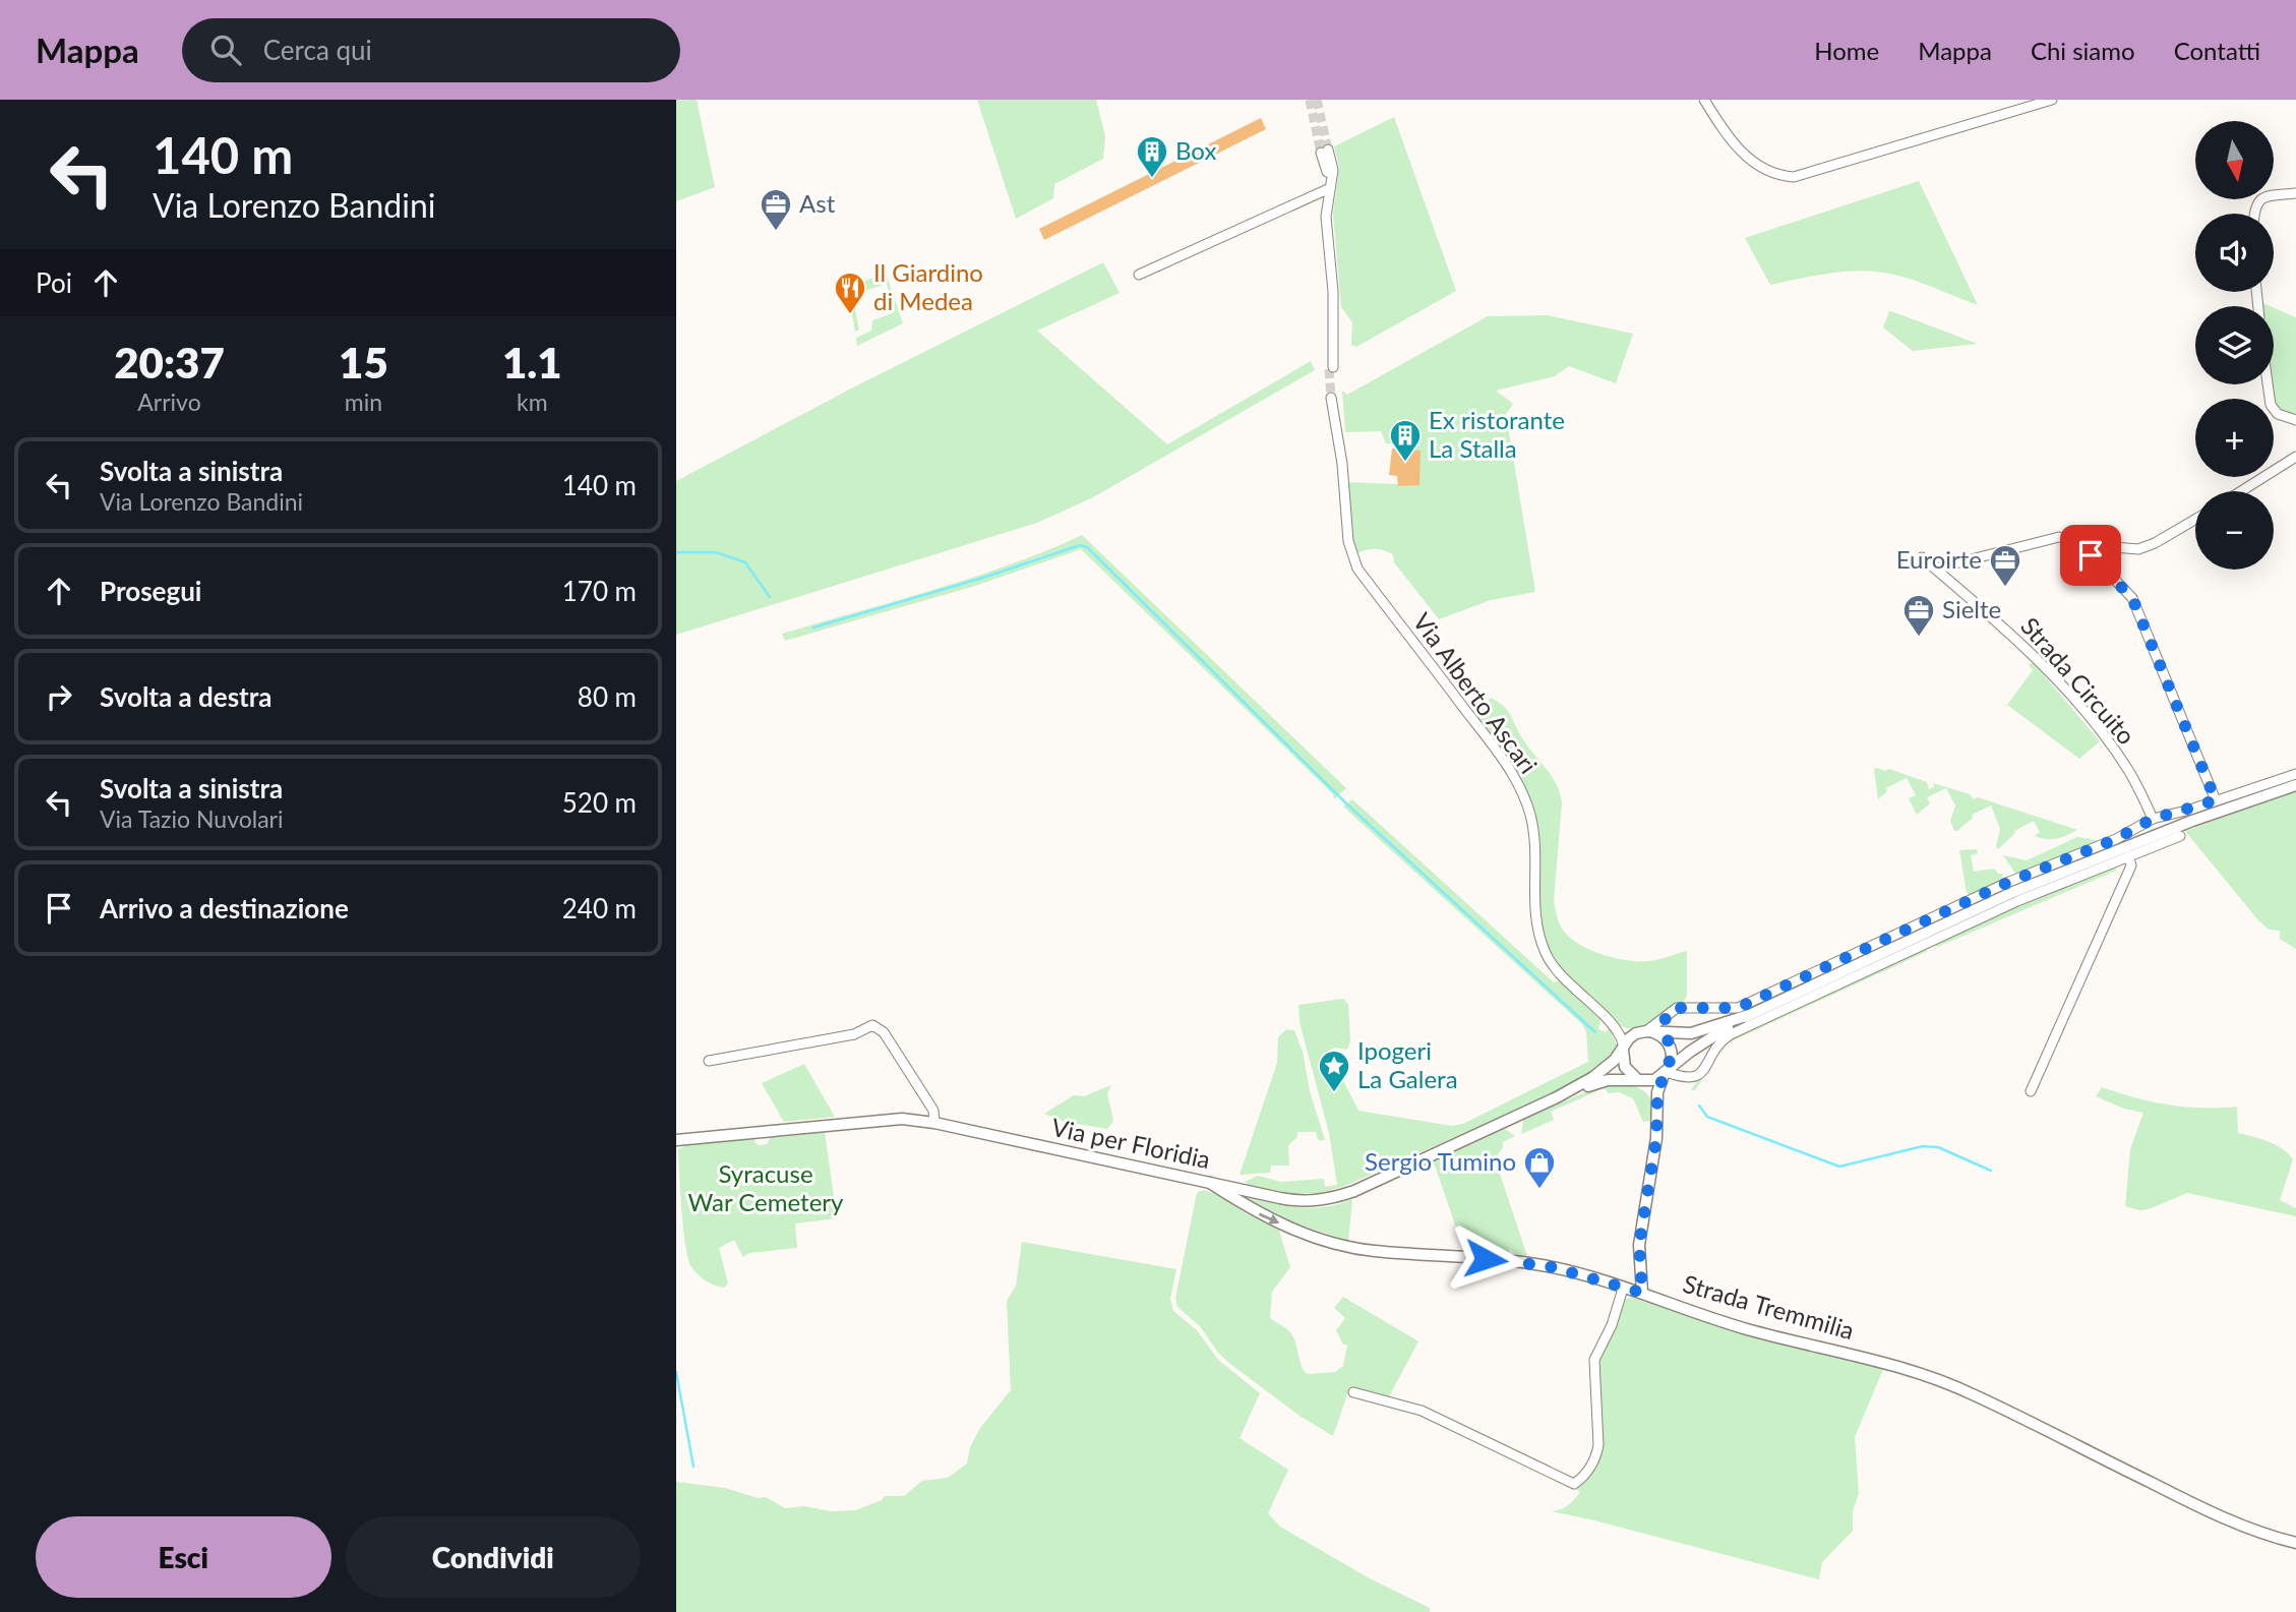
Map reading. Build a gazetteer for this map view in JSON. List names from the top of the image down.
{
  "streets": {
    "main road": ["Via per Floridia", "Strada Tremmilia"],
    "street": ["Strada Circuito", "Via Alberto Ascari"]
  },
  "crossings": [
    ["Via per Floridia", "Strada Tremmilia"]
  ],
  "one_way": ["Strada Tremmilia"],
  "parks": ["Syracuse War Cemetery"],
  "places": {
    "building": ["Box", "Ex ristorante La Stalla"],
    "office": ["Ast", "Euroirte", "Sielte"],
    "restaurant": ["Il Giardino di Medea"],
    "place": ["Ipogeri La Galera"],
    "shop": ["Sergio Tumino"]
  },
  "north": "bottom",
  "page": {
    "header": "Mappa",
    "search": "Cerca qui",
    "nav": [
      "Home",
      "Mappa",
      "Chi siamo",
      "Contatti"
    ],
    "turn": ["140 m", "Via Lorenzo Bandini"],
    "map_buttons": ["+", "−"],
    "then": "Poi",
    "eta": [
      "20:37",
      "Arrivo",
      "15",
      "min",
      "1.1",
      "km"
    ],
    "list": [
      {
        "name": "Svolta a sinistra",
        "note": "Via Lorenzo Bandini",
        "value": "140 m"
      },
      {
        "name": "Prosegui",
        "value": "170 m"
      },
      {
        "name": "Svolta a destra",
        "value": "80 m"
      },
      {
        "name": "Svolta a sinistra",
        "note": "Via Tazio Nuvolari",
        "value": "520 m"
      },
      {
        "name": "Arrivo a destinazione",
        "value": "240 m"
      }
    ],
    "buttons": ["Esci", "Condividi"]
  }
}
